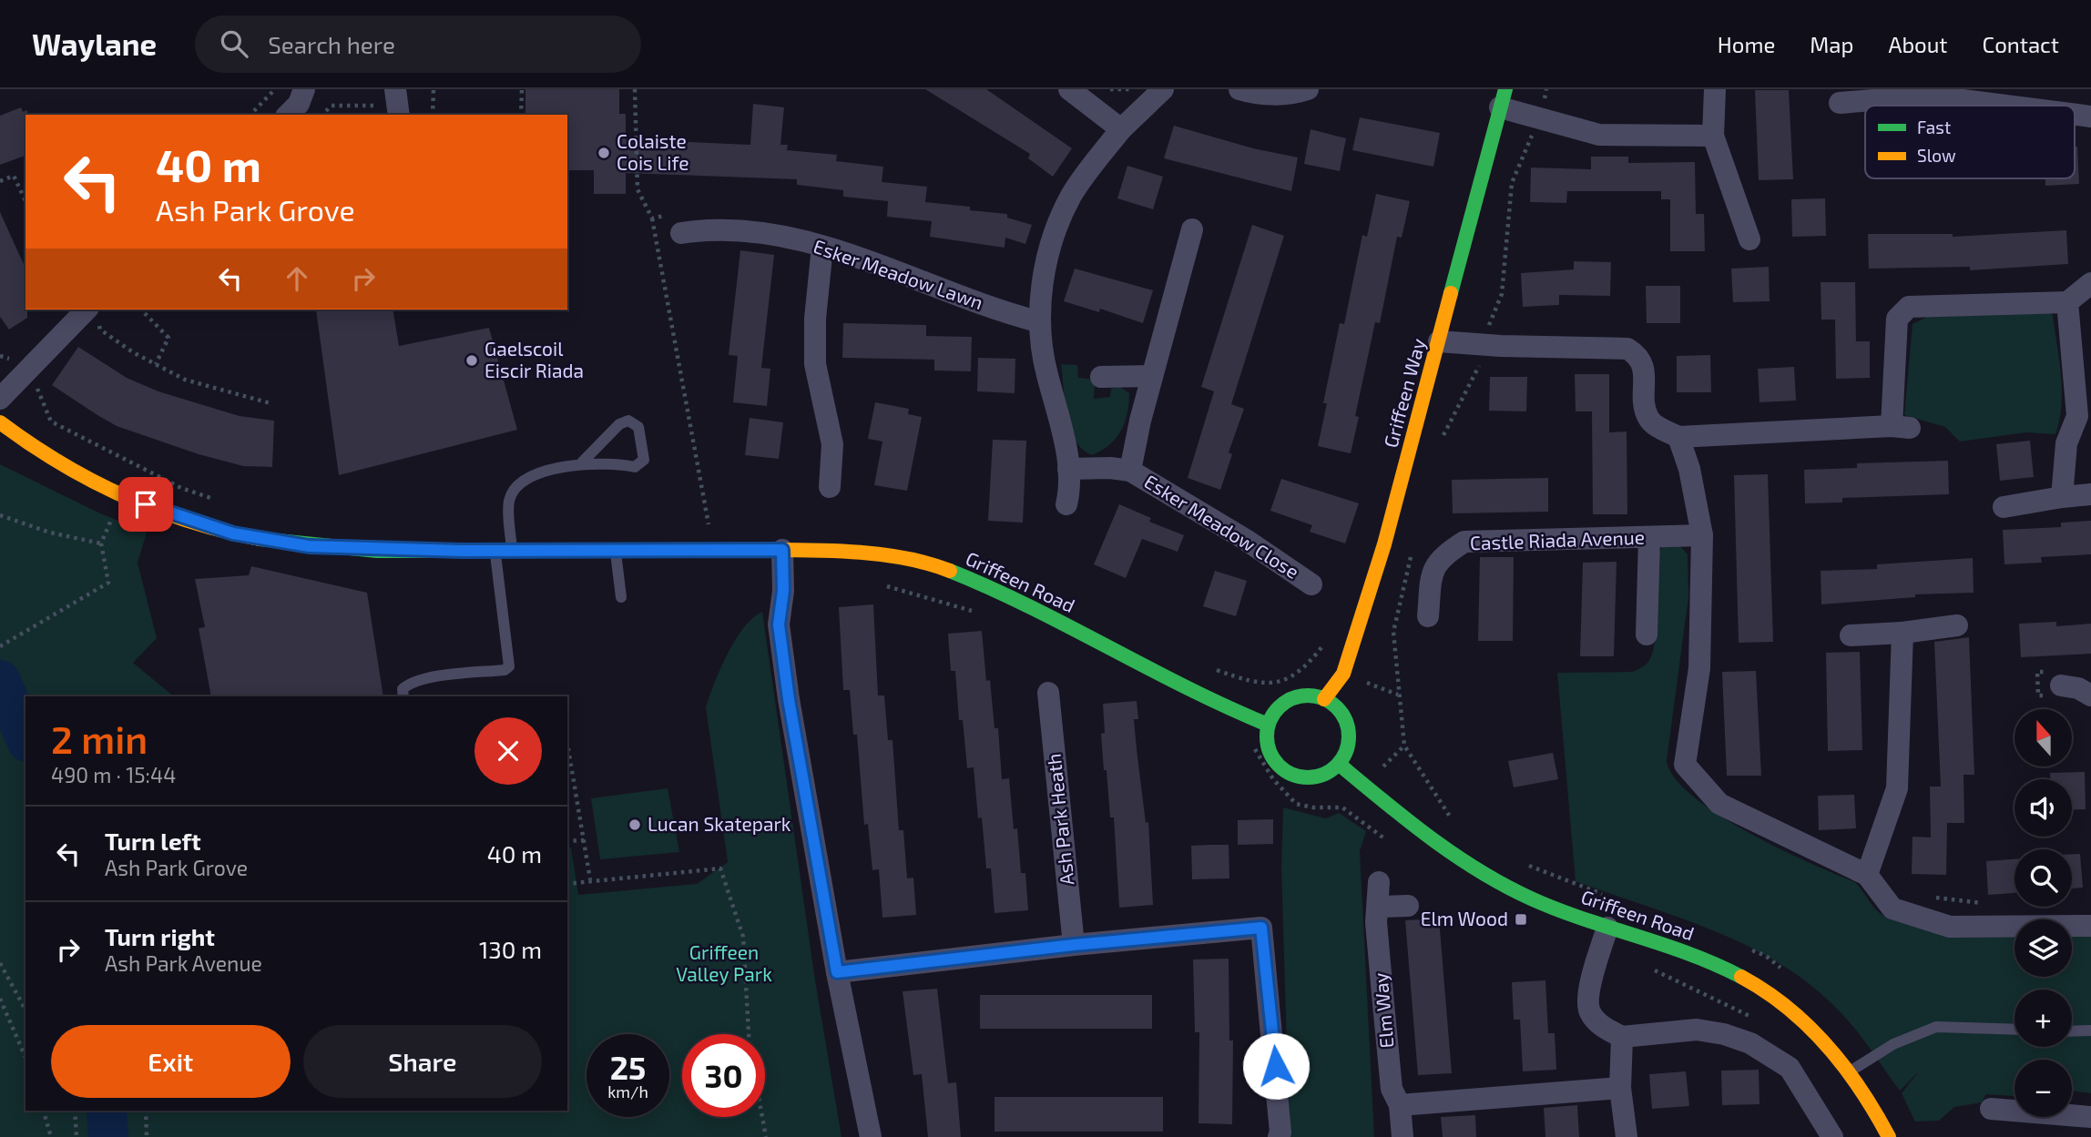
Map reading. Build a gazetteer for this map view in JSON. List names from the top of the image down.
{
  "streets": {
    "street": [
      "Esker Meadow Lawn",
      "Griffeen Way",
      "Esker Meadow Close",
      "Castle Riada Avenue",
      "Griffeen Road",
      "Ash Park Heath",
      "Elm Way"
    ]
  },
  "crossings": [
    ["Griffeen Way", "Griffeen Road"]
  ],
  "parks": ["Griffeen Valley Park"],
  "places": {
    "other": ["Colaiste Cois Life", "Gaelscoil Eiscir Riada", "Lucan Skatepark"],
    "transit": ["Elm Wood"]
  },
  "legend": ["Fast", "Slow"],
  "north": "top",
  "page": {
    "header": "Waylane",
    "search": "Search here",
    "nav": [
      "Home",
      "Map",
      "About",
      "Contact"
    ],
    "turn": ["40 m", "Ash Park Grove"],
    "heading": ["2 min", "490 m · 15:44"],
    "map_buttons": ["+", "−"],
    "list": [
      {
        "name": "Turn left",
        "note": "Ash Park Grove",
        "value": "40 m"
      },
      {
        "name": "Turn right",
        "note": "Ash Park Avenue",
        "value": "130 m"
      }
    ],
    "buttons": ["Exit", "Share"],
    "speed": "25 km/h",
    "limit": "30"
  }
}
